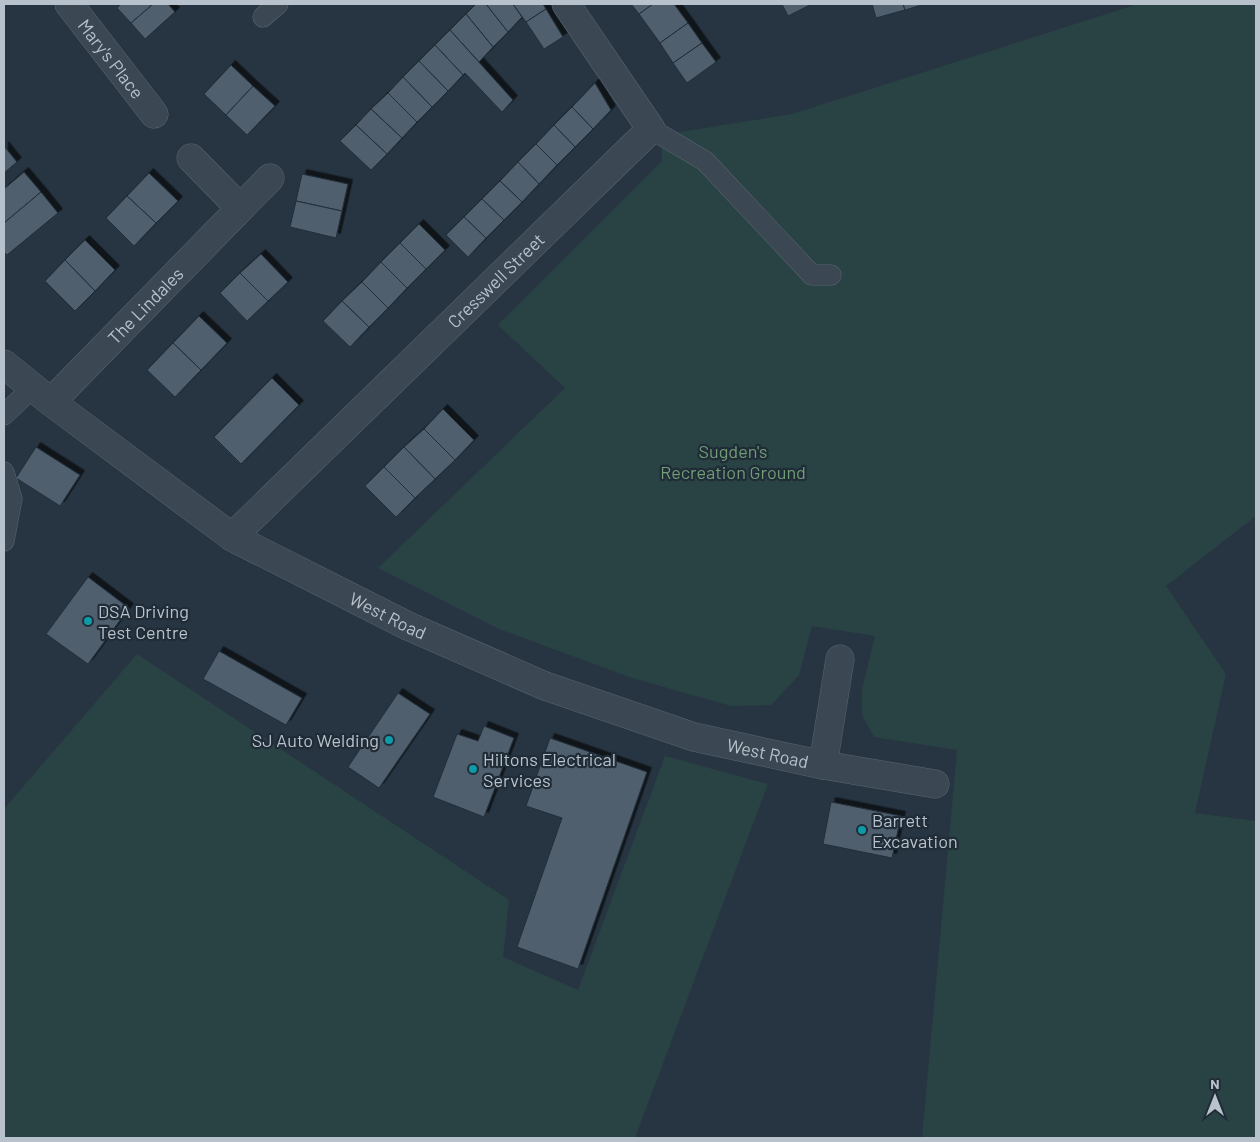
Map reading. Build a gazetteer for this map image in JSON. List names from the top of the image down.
{
  "streets": {
    "street": [
      "Mary's Place",
      "Cresswell Street",
      "The Lindales",
      "West Road"
    ]
  },
  "crossings": [
    ["Cresswell Street", "West Road"],
    ["The Lindales", "West Road"]
  ],
  "parks": ["Sugden's Recreation Ground"],
  "places": [
    "DSA Driving Test Centre",
    "SJ Auto Welding",
    "Hiltons Electrical Services",
    "Barrett Excavation"
  ],
  "north": "top"
}
